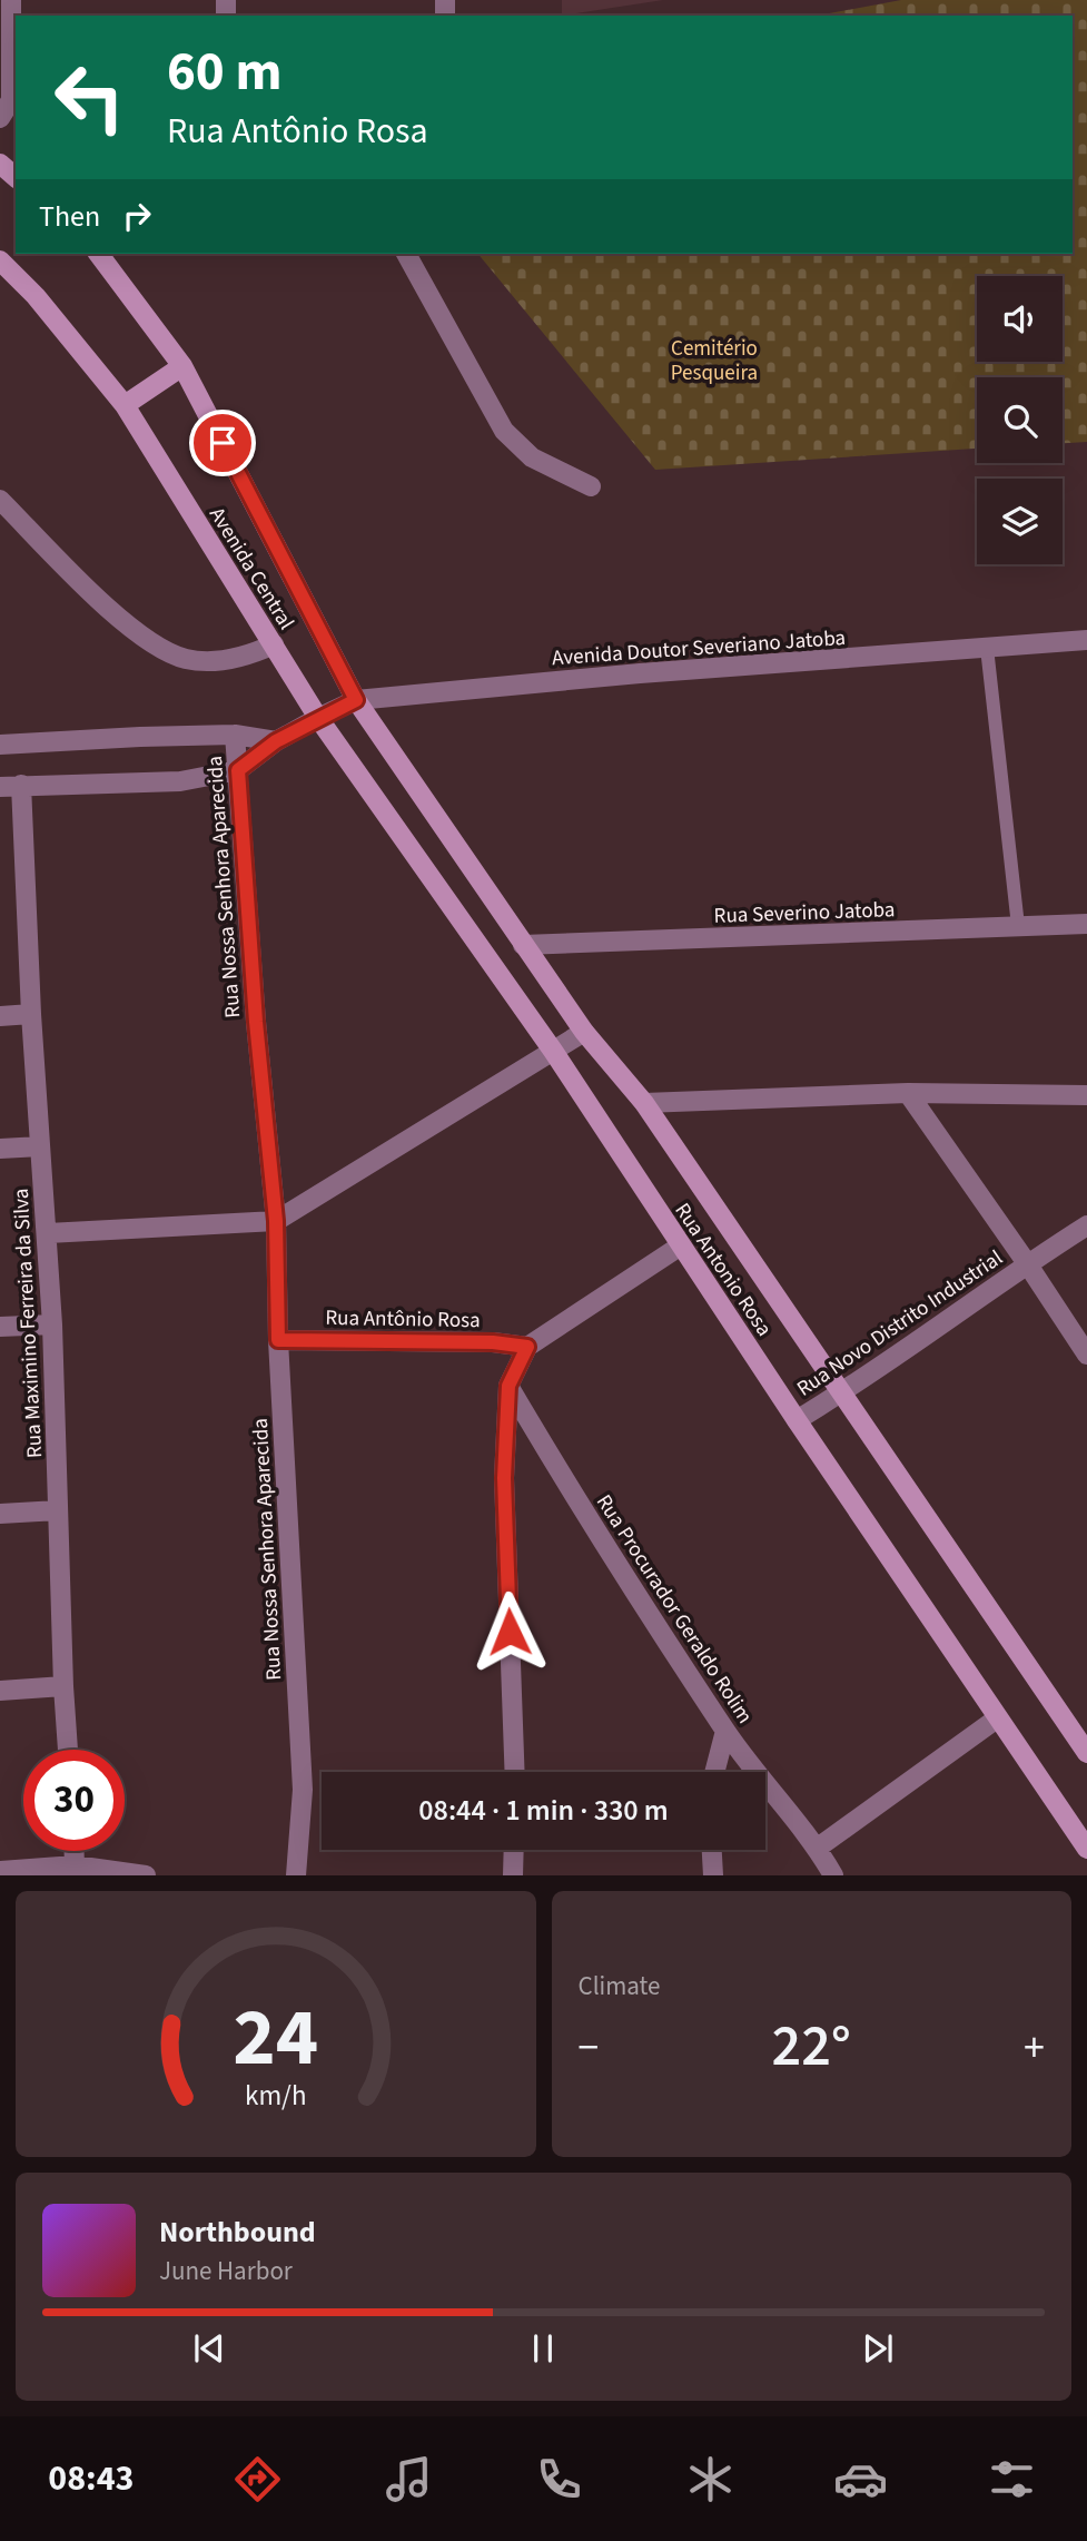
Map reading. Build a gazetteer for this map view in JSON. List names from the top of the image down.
{
  "streets": {
    "main road": ["Avenida Central", "Rua Antonio Rosa"],
    "street": [
      "Avenida Doutor Severiano Jatoba",
      "Rua Nossa Senhora Aparecida",
      "Rua Severino Jatoba",
      "Rua Antônio Rosa",
      "Rua Novo Distrito Industrial",
      "Rua Maximino Ferreira da Silva",
      "Rua Procurador Geraldo Rolim"
    ]
  },
  "crossings": [
    ["Avenida Central", "Avenida Doutor Severiano Jatoba"],
    ["Avenida Central", "Rua Antonio Rosa"],
    ["Avenida Doutor Severiano Jatoba", "Rua Nossa Senhora Aparecida"],
    ["Avenida Doutor Severiano Jatoba", "Rua Antonio Rosa"],
    ["Rua Nossa Senhora Aparecida", "Rua Antônio Rosa"],
    ["Rua Severino Jatoba", "Rua Antonio Rosa"],
    ["Rua Antonio Rosa", "Rua Novo Distrito Industrial"]
  ],
  "parks": ["Cemitério Pesqueira"],
  "page": {
    "turn": ["60 m", "Rua Antônio Rosa"],
    "then": "Then",
    "limit": "30",
    "trip": "08:44 · 1 min · 330 m",
    "tile": "Climate",
    "heat": ["−", "22°", "+"],
    "song": ["Northbound", "June Harbor"],
    "tabs": "08:43",
    "gauge": ["24", "km/h"]
  }
}
